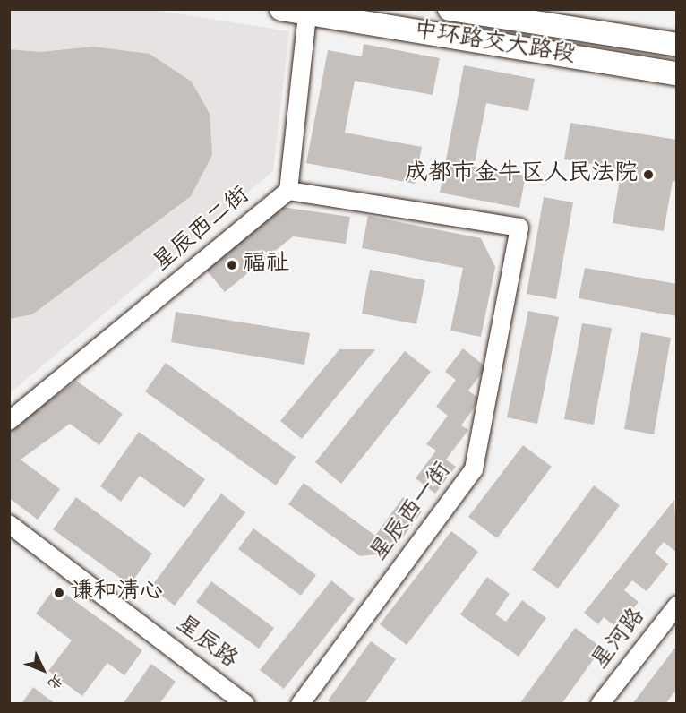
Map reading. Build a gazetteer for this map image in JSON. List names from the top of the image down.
{
  "streets": {
    "main road": ["中环路交大路段"],
    "street": [
      "星辰西二街",
      "星辰西一街",
      "星河路",
      "星辰路"
    ]
  },
  "crossings": [
    ["星辰西二街", "星辰西一街"]
  ],
  "places": ["成都市金牛区人民法院", "福祉", "谦和清心"],
  "north": "bottom right"
}
